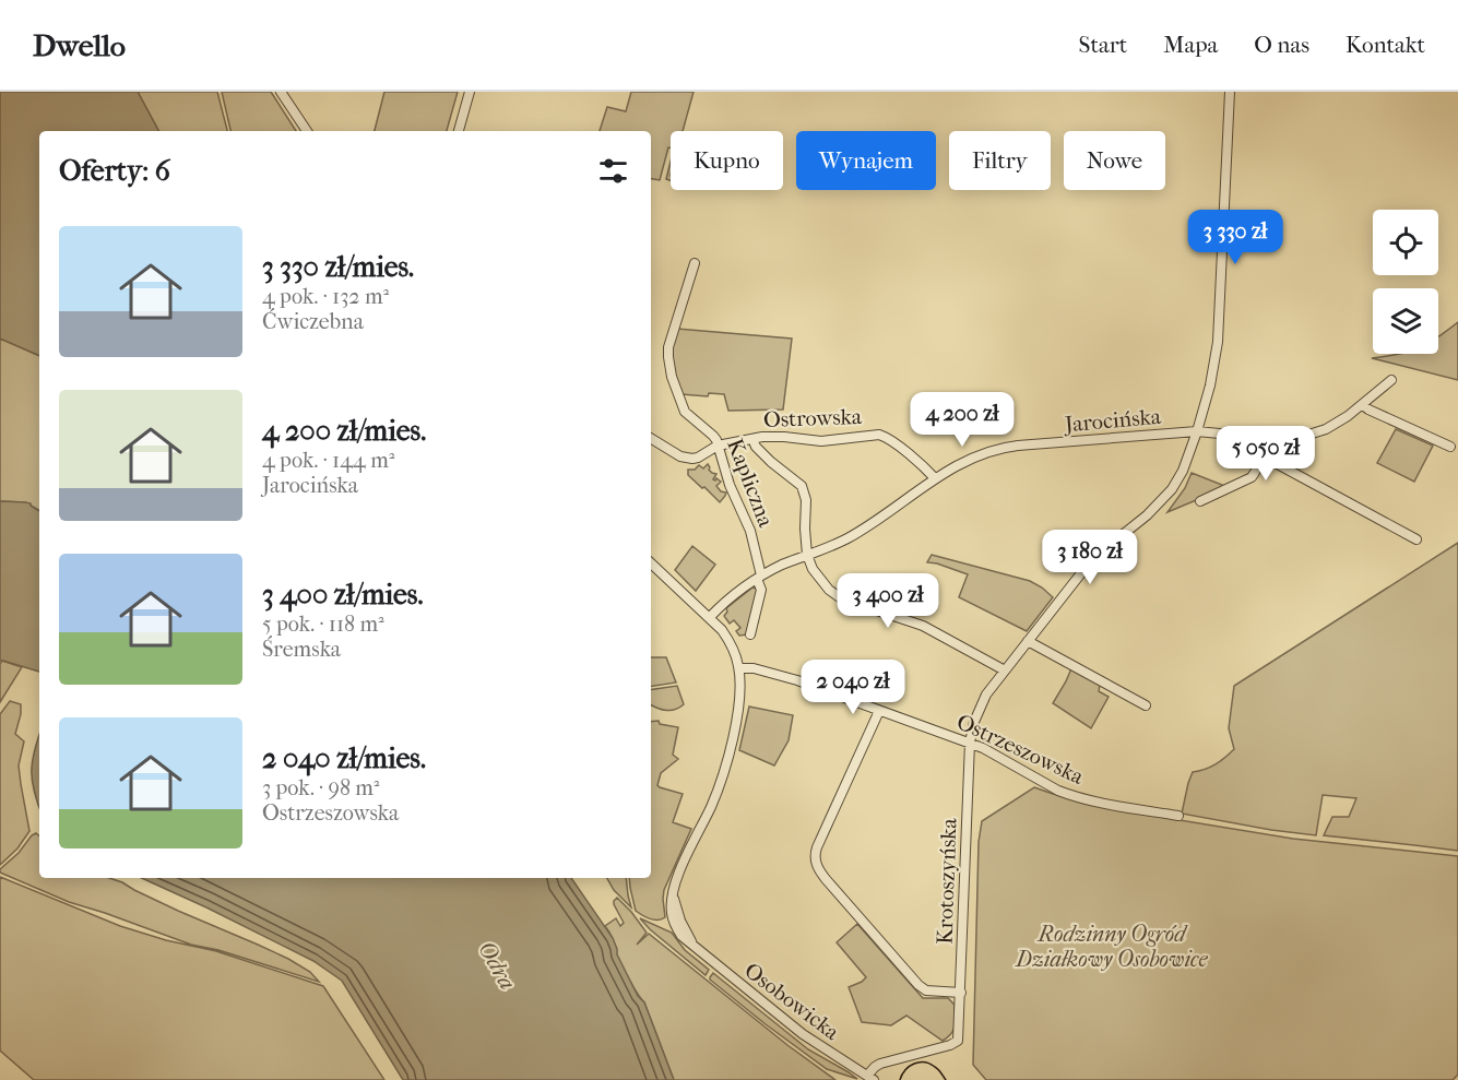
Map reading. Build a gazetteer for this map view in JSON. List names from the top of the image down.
{
  "streets": {
    "street": [
      "Ostrowska",
      "Jarocińska",
      "Kapliczna",
      "Ostrzeszowska",
      "Krotoszyńska",
      "Osobowicka"
    ]
  },
  "crossings": [
    ["Ostrowska", "Jarocińska"],
    ["Ostrowska", "Kapliczna"],
    ["Jarocińska", "Kapliczna"],
    ["Jarocińska", "Krotoszyńska"],
    ["Jarocińska", "Osobowicka"],
    ["Ostrzeszowska", "Krotoszyńska"],
    ["Ostrzeszowska", "Osobowicka"],
    ["Krotoszyńska", "Osobowicka"]
  ],
  "water": ["Odra"],
  "parks": ["Rodzinny Ogród Działkowy Osobowice"],
  "page": {
    "header": "Dwello",
    "nav": [
      "Start",
      "Mapa",
      "O nas",
      "Kontakt"
    ],
    "chip": [
      "Kupno",
      "Wynajem",
      "Filtry",
      "Nowe"
    ],
    "heading": "Oferty: 6",
    "price": [
      "3 330 zł",
      "4 200 zł",
      "5 050 zł",
      "3 180 zł",
      "3 400 zł",
      "2 040 zł"
    ],
    "list": [
      {
        "name": "3 330 zł/mies.",
        "note": "4 pok. · 132 m² · Ćwiczebna"
      },
      {
        "name": "4 200 zł/mies.",
        "note": "4 pok. · 144 m² · Jarocińska"
      },
      {
        "name": "3 400 zł/mies.",
        "note": "5 pok. · 118 m² · Śremska"
      },
      {
        "name": "2 040 zł/mies.",
        "note": "3 pok. · 98 m² · Ostrzeszowska"
      }
    ]
  }
}
